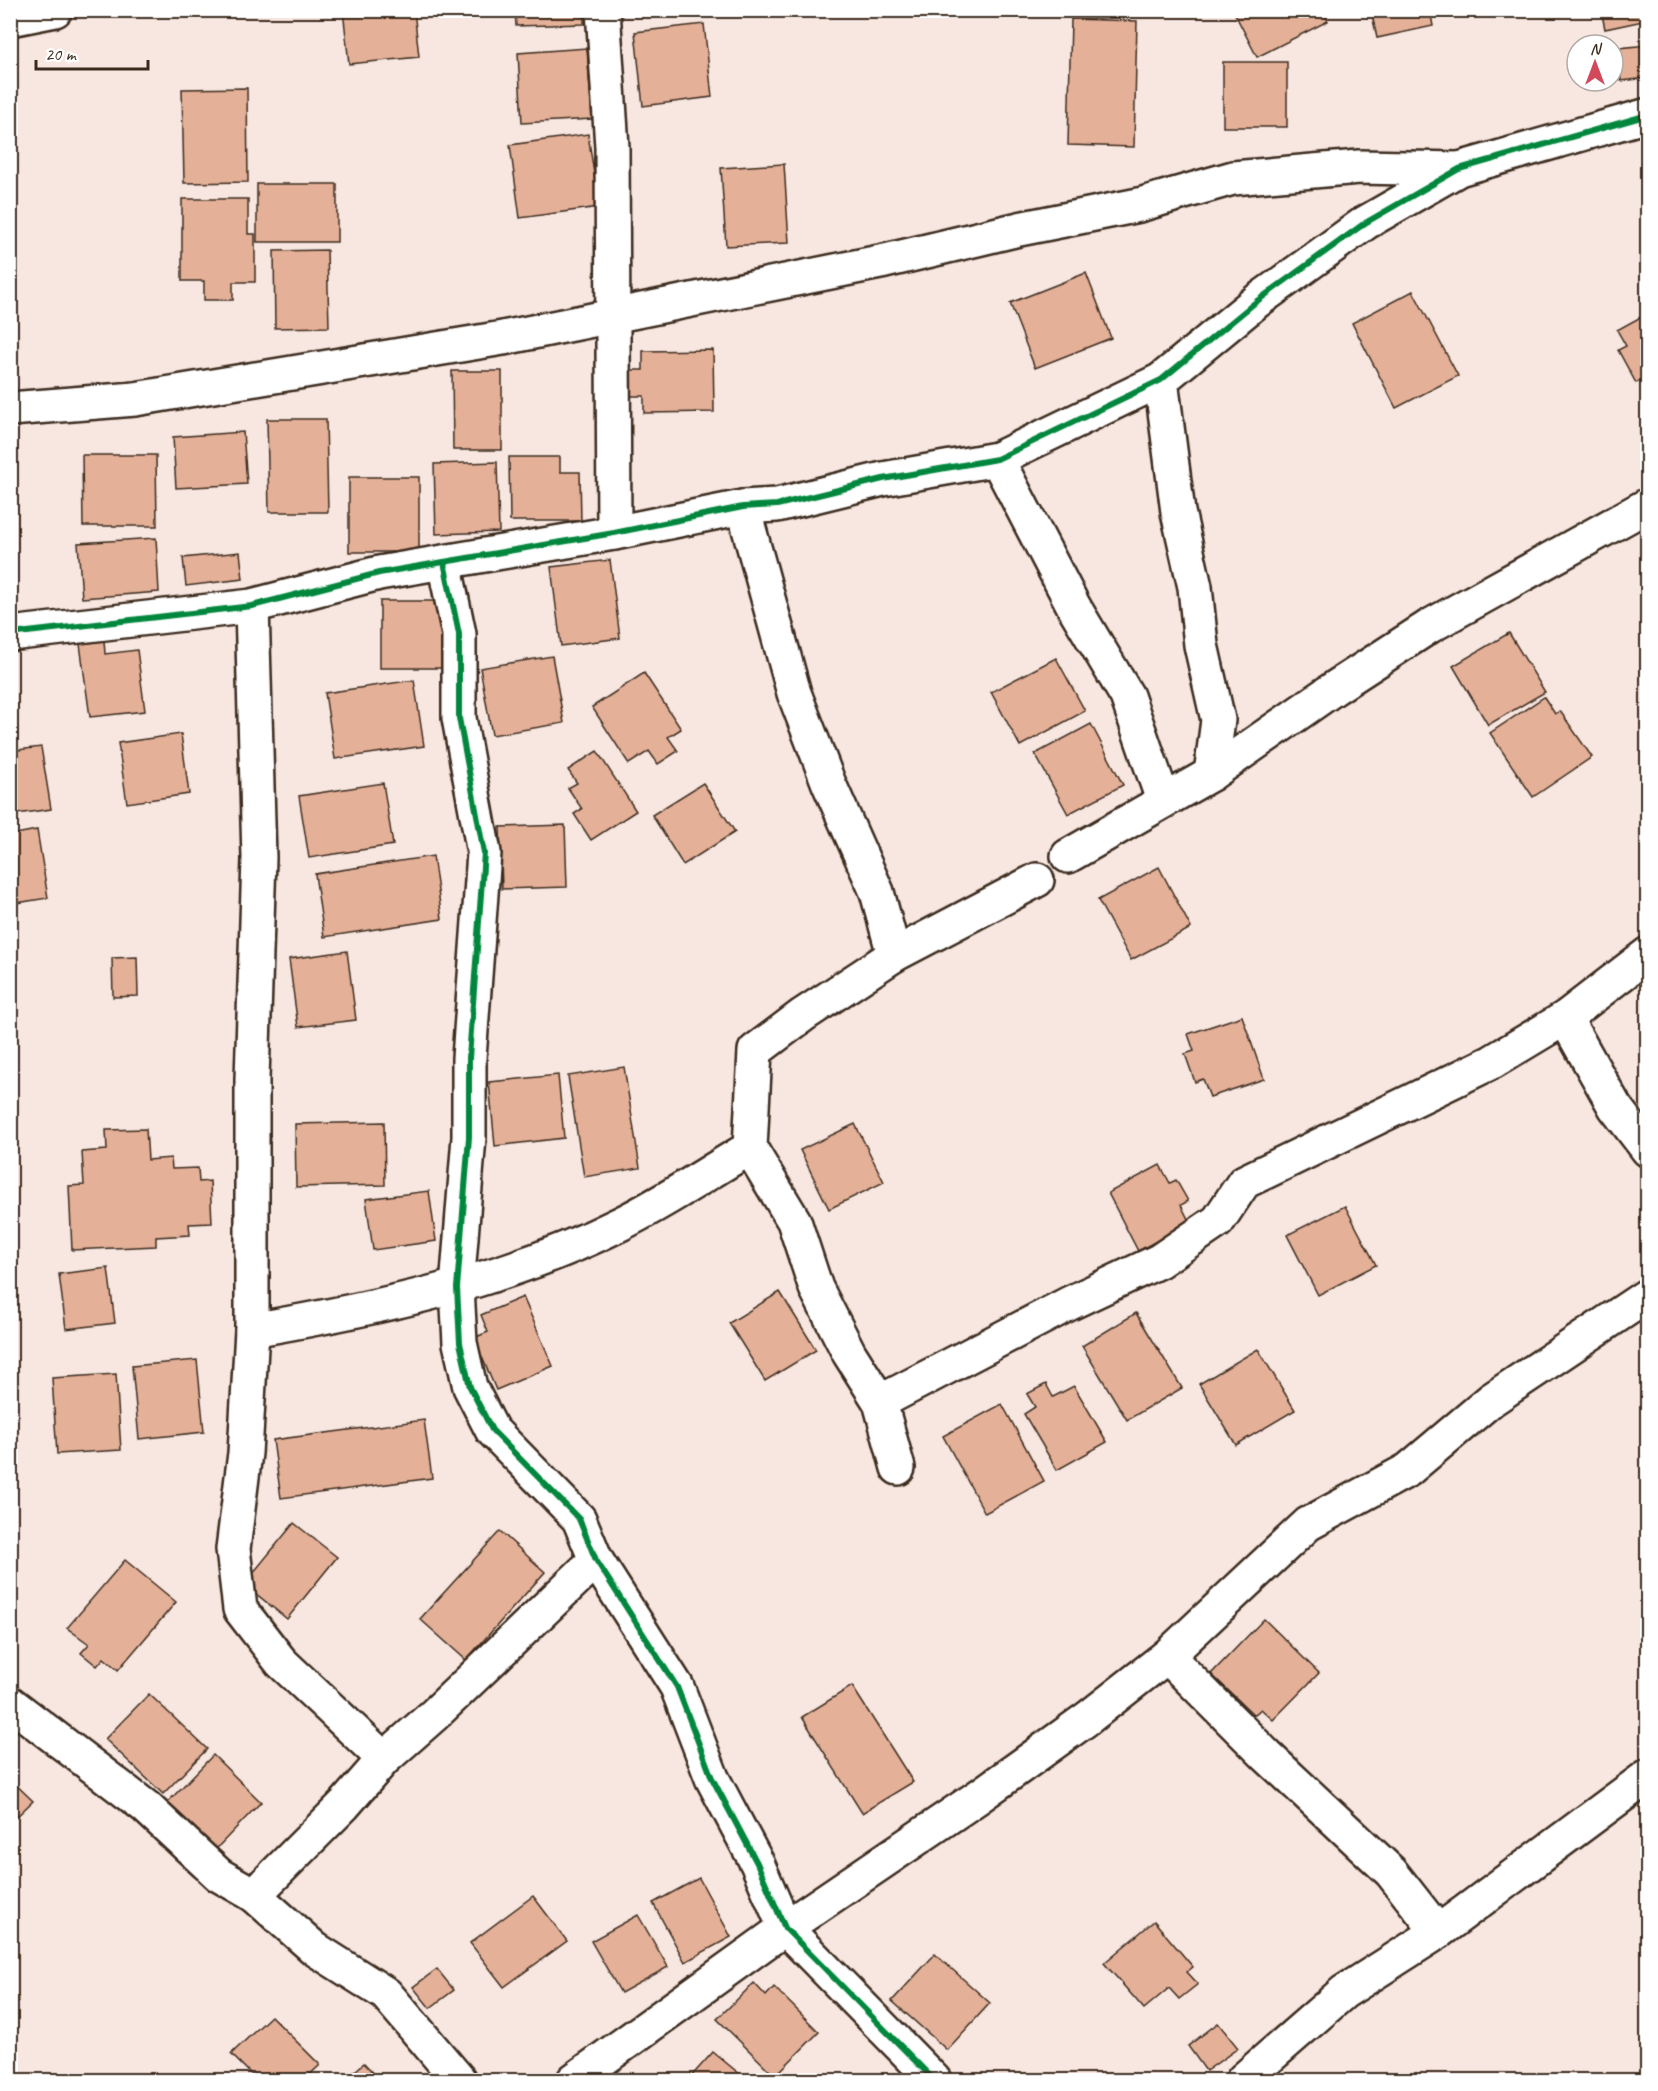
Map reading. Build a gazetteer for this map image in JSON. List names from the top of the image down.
{
  "scale_bar": "20 m",
  "north": "top"
}
